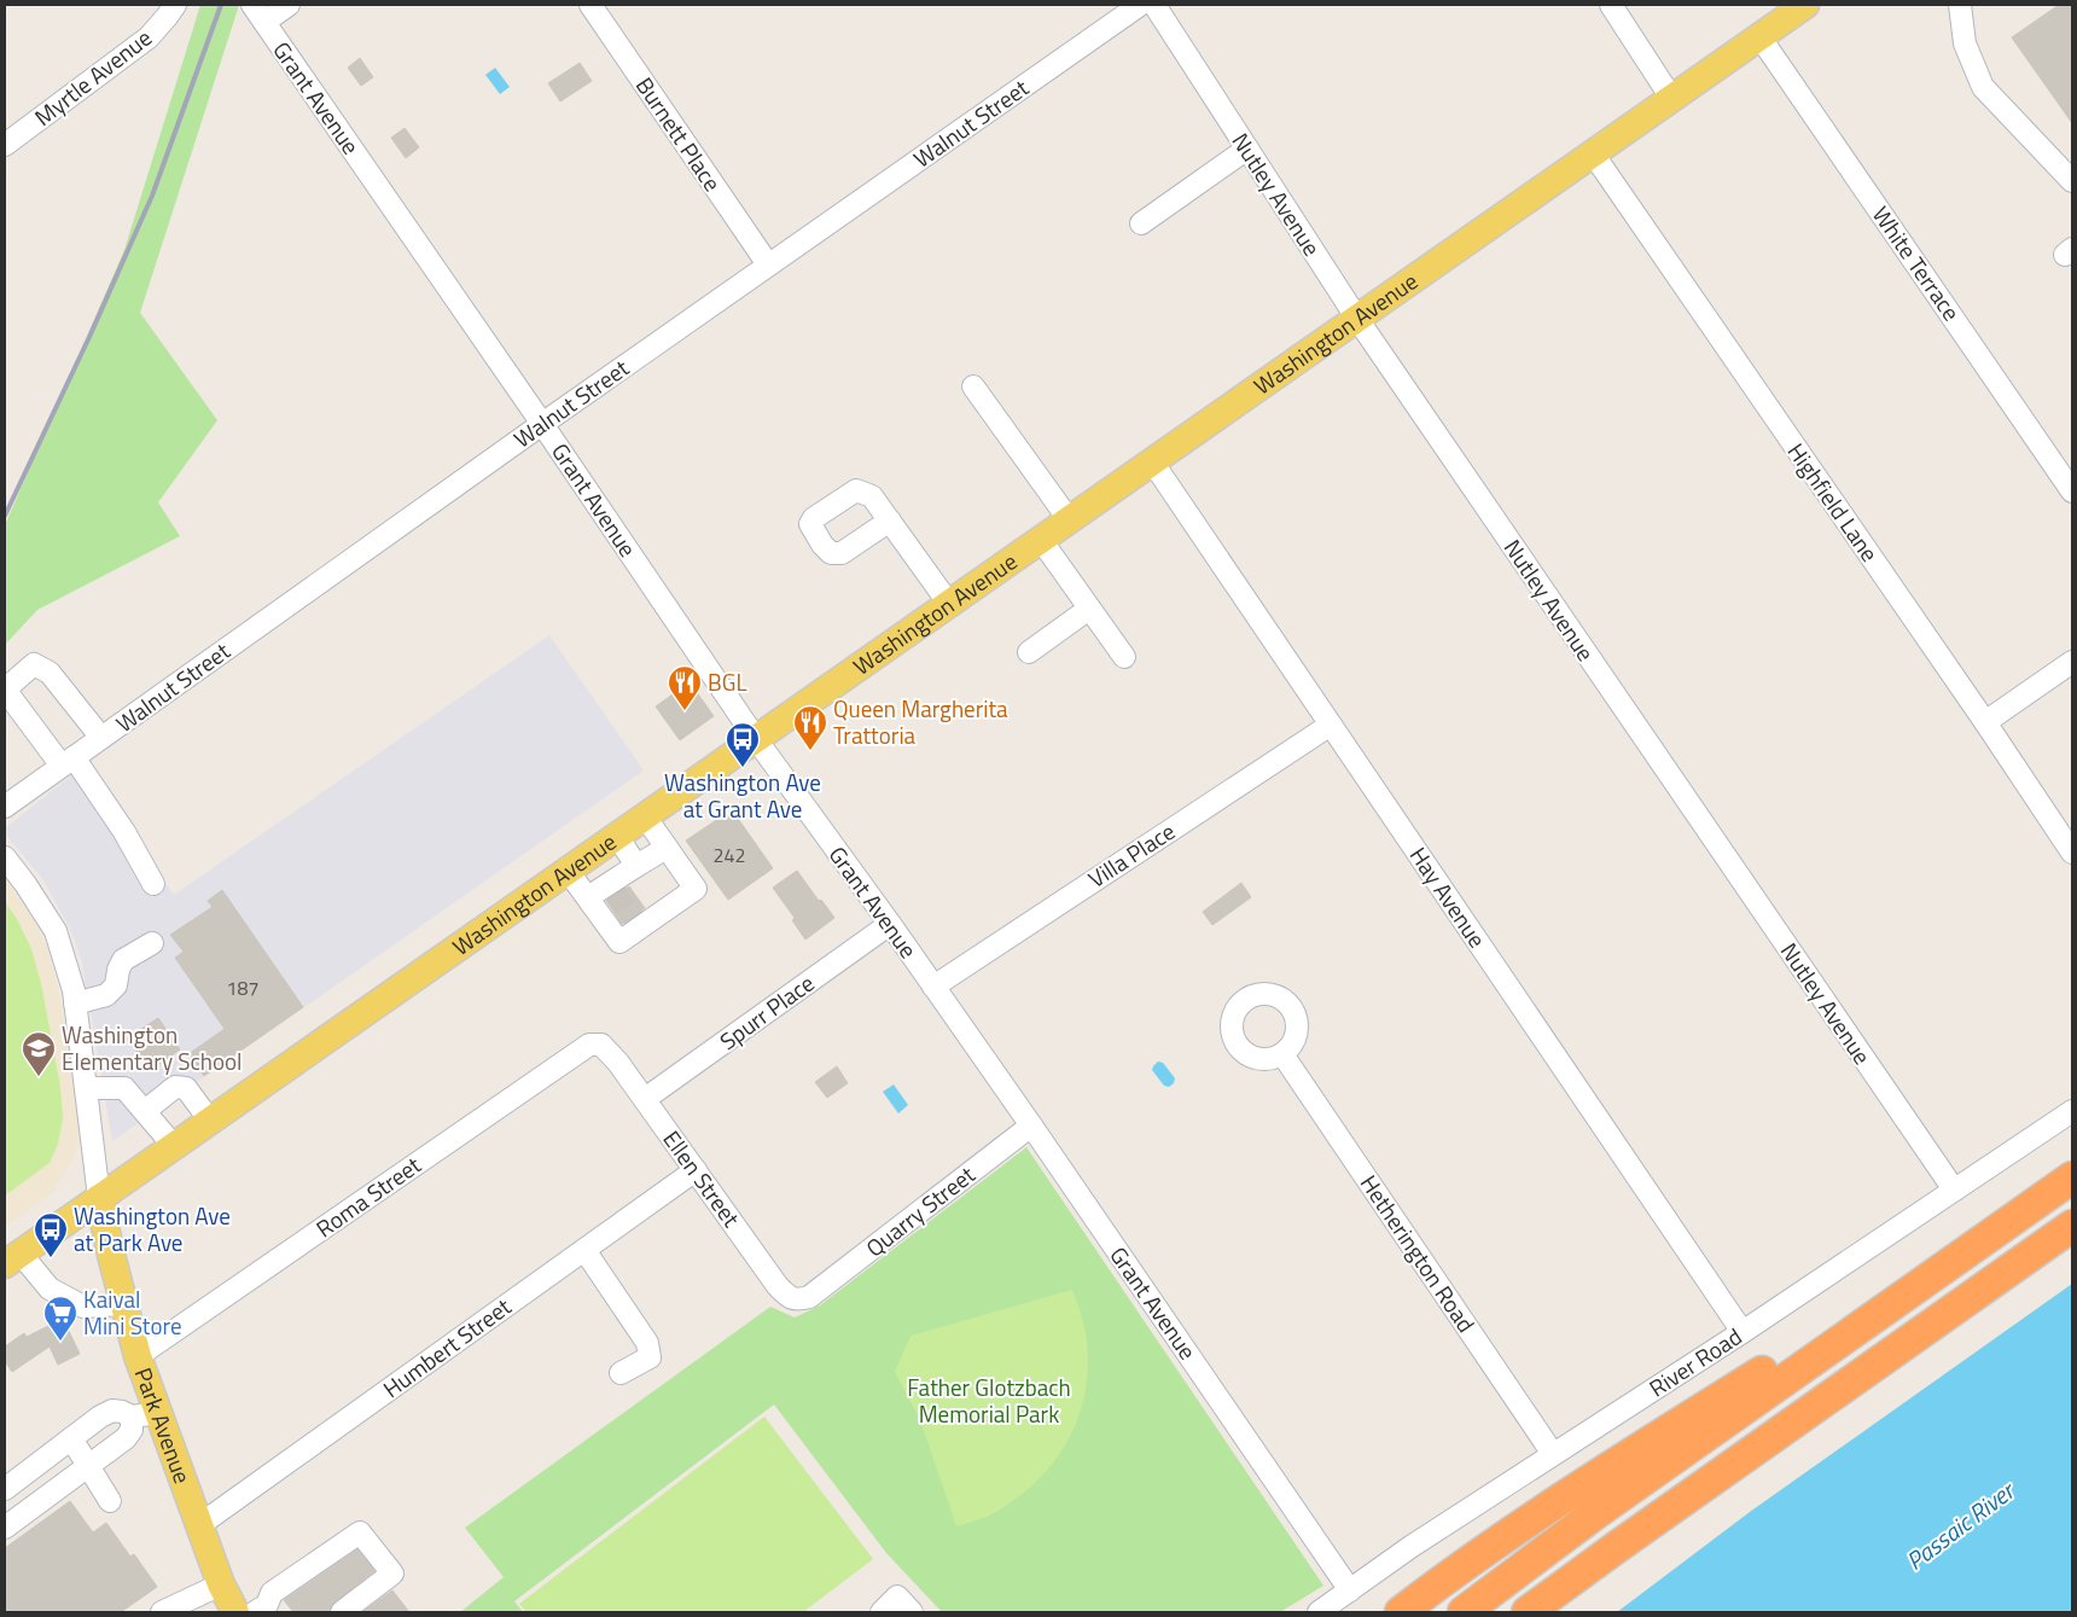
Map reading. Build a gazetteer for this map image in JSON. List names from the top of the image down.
{
  "streets": {
    "main road": ["Washington Avenue", "Park Avenue"],
    "street": [
      "Myrtle Avenue",
      "Grant Avenue",
      "Walnut Street",
      "Burnett Place",
      "Nutley Avenue",
      "White Terrace",
      "Highfield Lane",
      "Villa Place",
      "Hay Avenue",
      "Spurr Place",
      "Ellen Street",
      "Roma Street",
      "Quarry Street",
      "Hetherington Road",
      "Humbert Street",
      "River Road"
    ]
  },
  "crossings": [
    ["Grant Avenue", "Walnut Street"],
    ["Grant Avenue", "Washington Avenue"],
    ["Grant Avenue", "Villa Place"],
    ["Grant Avenue", "Spurr Place"],
    ["Grant Avenue", "Quarry Street"],
    ["Grant Avenue", "River Road"],
    ["Walnut Street", "Burnett Place"],
    ["Nutley Avenue", "Washington Avenue"],
    ["Nutley Avenue", "River Road"],
    ["White Terrace", "Washington Avenue"],
    ["Washington Avenue", "Highfield Lane"],
    ["Washington Avenue", "Hay Avenue"],
    ["Washington Avenue", "Park Avenue"],
    ["Villa Place", "Hay Avenue"],
    ["Hay Avenue", "River Road"],
    ["Spurr Place", "Ellen Street"],
    ["Ellen Street", "Roma Street"],
    ["Ellen Street", "Quarry Street"],
    ["Ellen Street", "Humbert Street"],
    ["Roma Street", "Park Avenue"],
    ["Hetherington Road", "River Road"],
    ["Humbert Street", "Park Avenue"]
  ],
  "water": ["Passaic River"],
  "parks": ["Father Glotzbach Memorial Park"],
  "places": {
    "restaurant": ["BGL", "Queen Margherita Trattoria"],
    "bus stop": ["Washington Ave at Grant Ave", "Washington Ave at Park Ave"],
    "school or university": ["Washington Elementary School"],
    "supermarket": ["Kaival Mini Store"]
  },
  "house_numbers": ["242", "187"]
}
